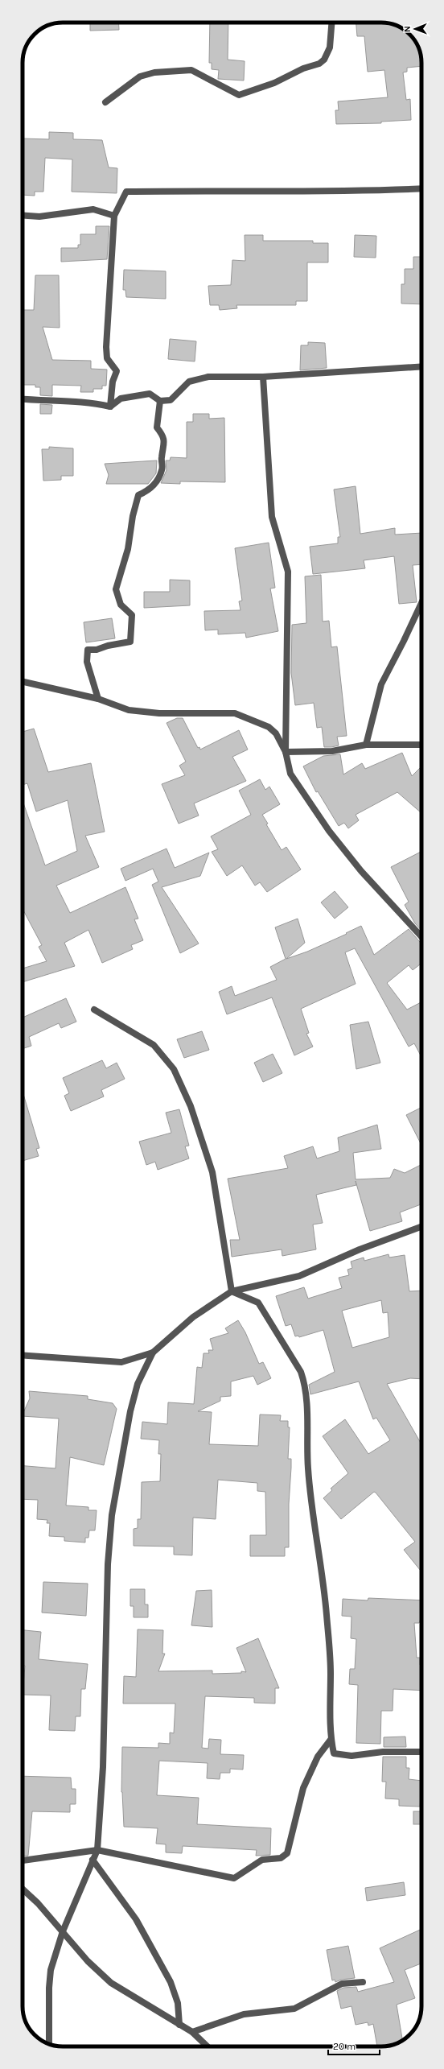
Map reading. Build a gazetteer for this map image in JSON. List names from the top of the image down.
{
  "scale_bar": "20 m",
  "north": "left"
}
